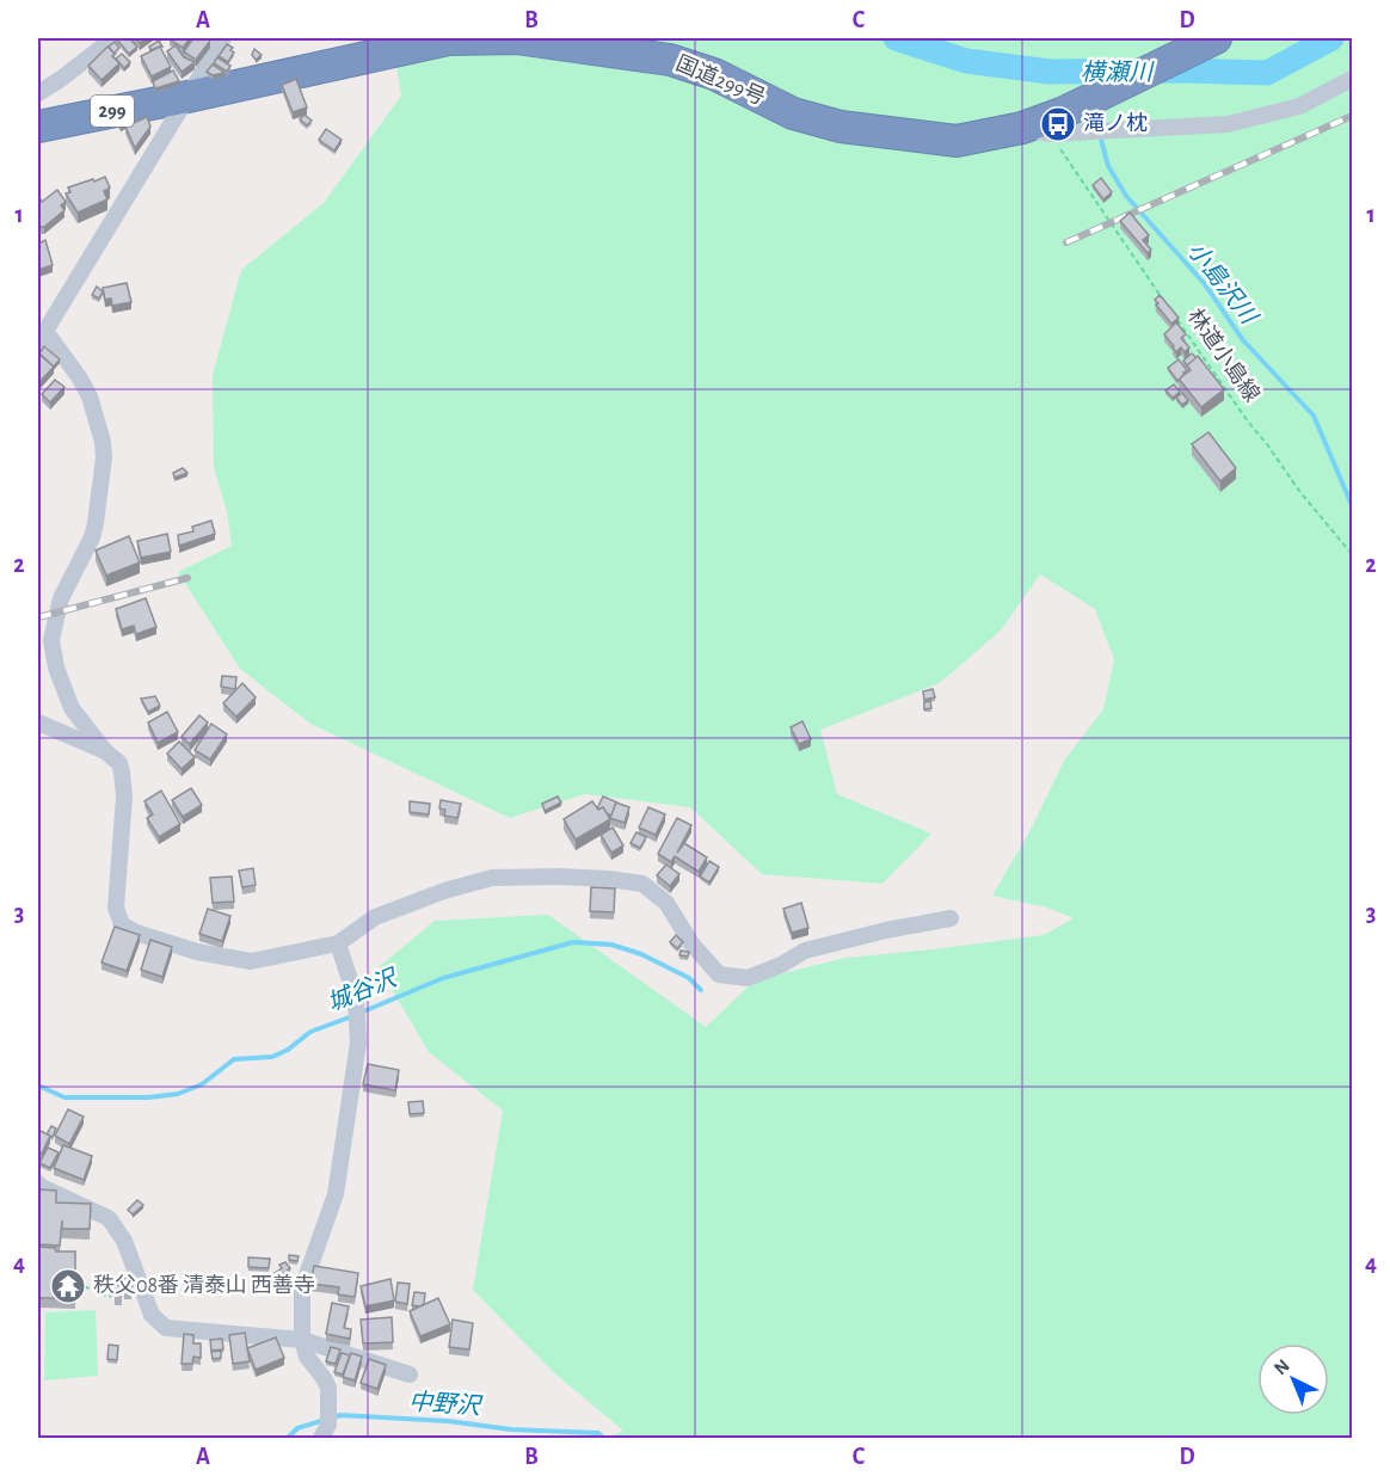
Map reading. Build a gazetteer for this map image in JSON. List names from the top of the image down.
{
  "streets": {
    "highway": ["国道299号", "299"],
    "path": ["林道小島線"]
  },
  "crossings": [
    ["国道299号", "林道小島線"]
  ],
  "water": [
    "横瀬川",
    "小島沢川",
    "城谷沢",
    "中野沢"
  ],
  "places": {
    "bus stop": ["滝ノ枕"],
    "temple": ["秩父08番 清泰山 西善寺"]
  },
  "north": "top left",
  "grid": {
    "columns": [
      "A",
      "B",
      "C",
      "D"
    ],
    "rows": [
      "1",
      "2",
      "3",
      "4"
    ]
  }
}
